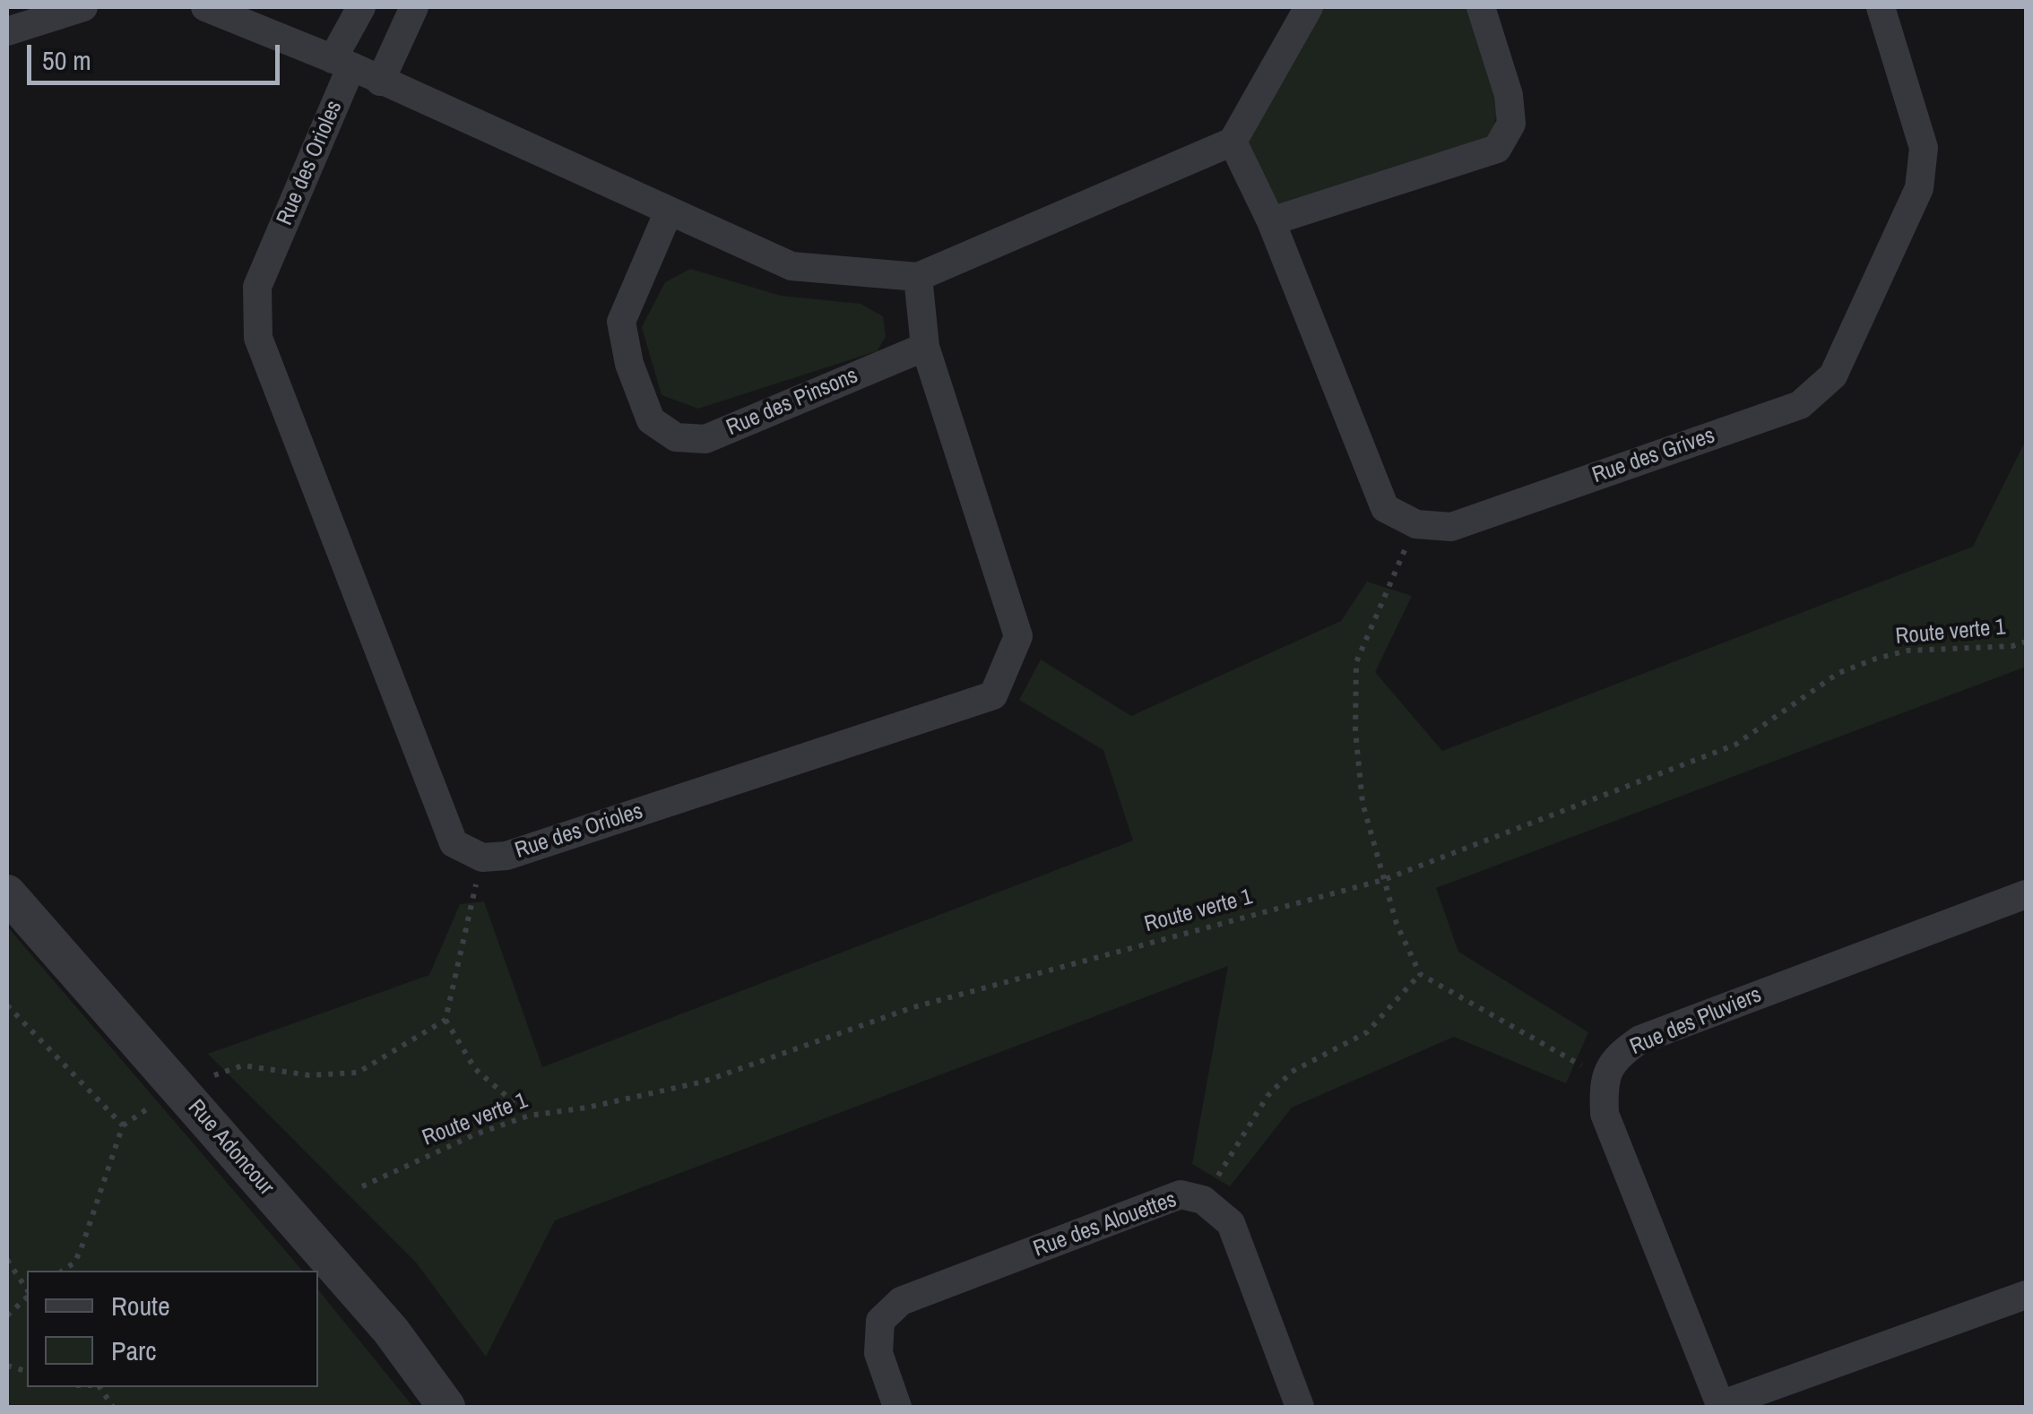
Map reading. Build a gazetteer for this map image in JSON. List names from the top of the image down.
{
  "streets": {
    "street": [
      "Rue des Orioles",
      "Rue des Pinsons",
      "Rue des Grives",
      "Rue des Pluviers",
      "Rue Adoncour",
      "Rue des Alouettes"
    ],
    "path": ["Route verte 1"]
  },
  "crossings": [
    ["Rue des Orioles", "Rue des Pinsons"]
  ],
  "legend": ["Route", "Parc"],
  "scale_bar": "50 m"
}
